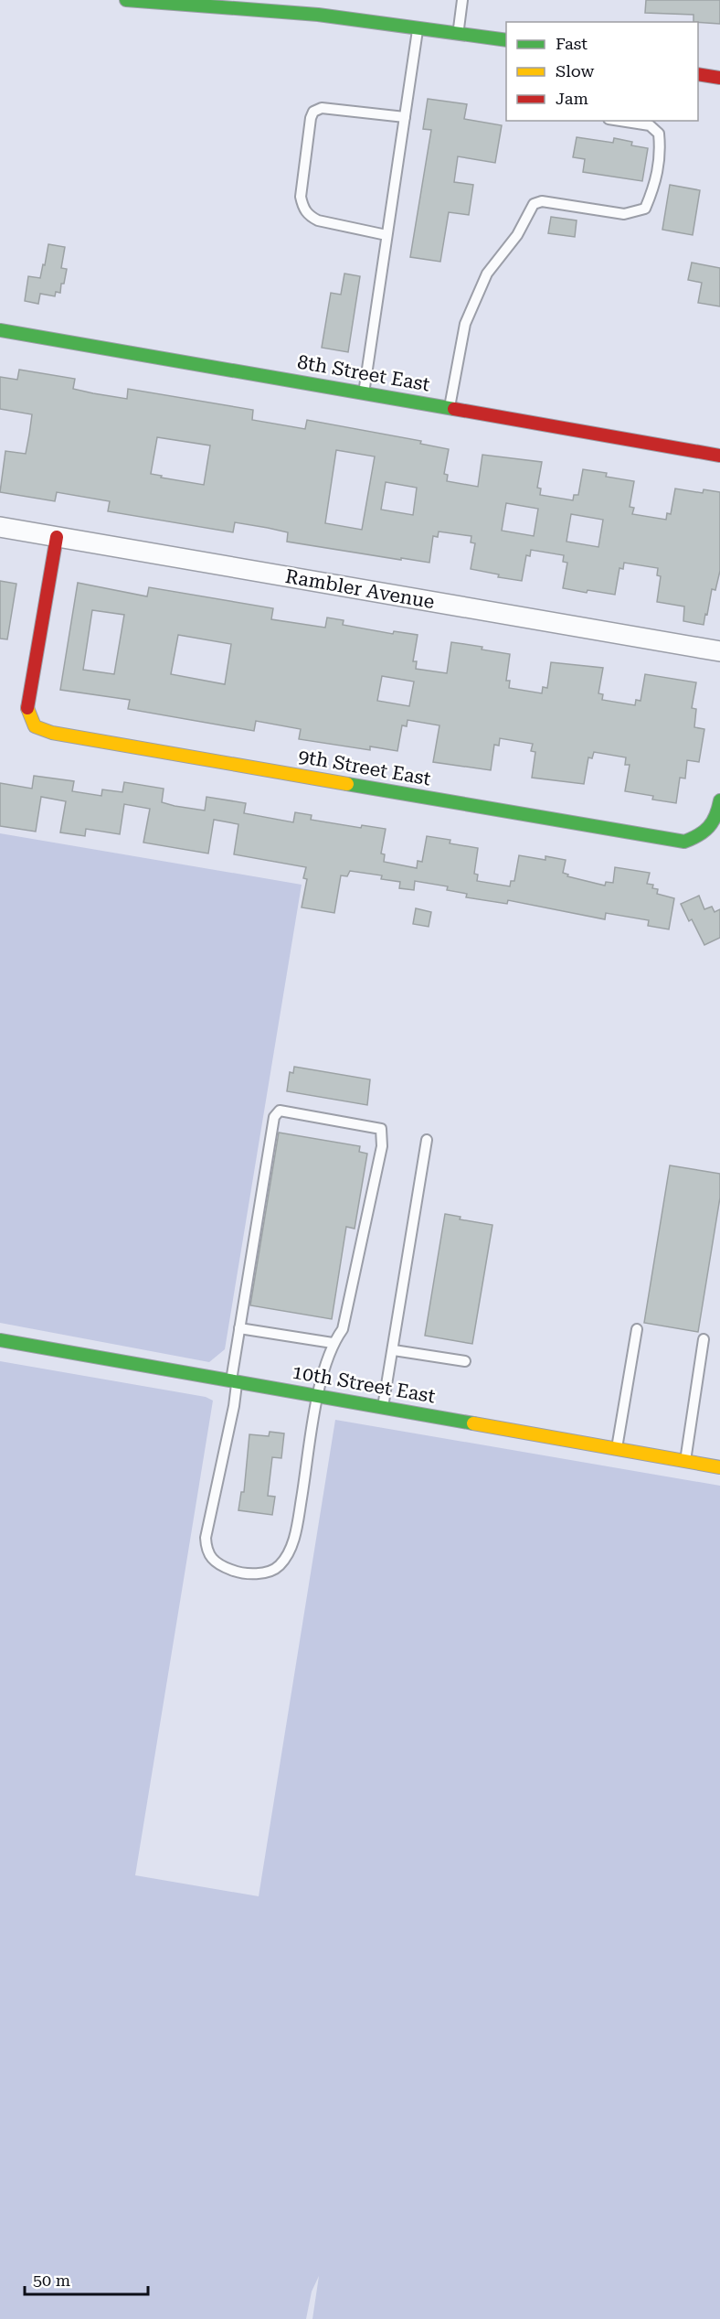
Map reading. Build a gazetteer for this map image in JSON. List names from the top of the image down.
{
  "streets": {
    "street": [
      "8th Street East",
      "Rambler Avenue",
      "9th Street East",
      "10th Street East"
    ]
  },
  "crossings": [
    ["Rambler Avenue", "9th Street East"]
  ],
  "legend": ["Fast", "Slow", "Jam"],
  "scale_bar": "50 m"
}
